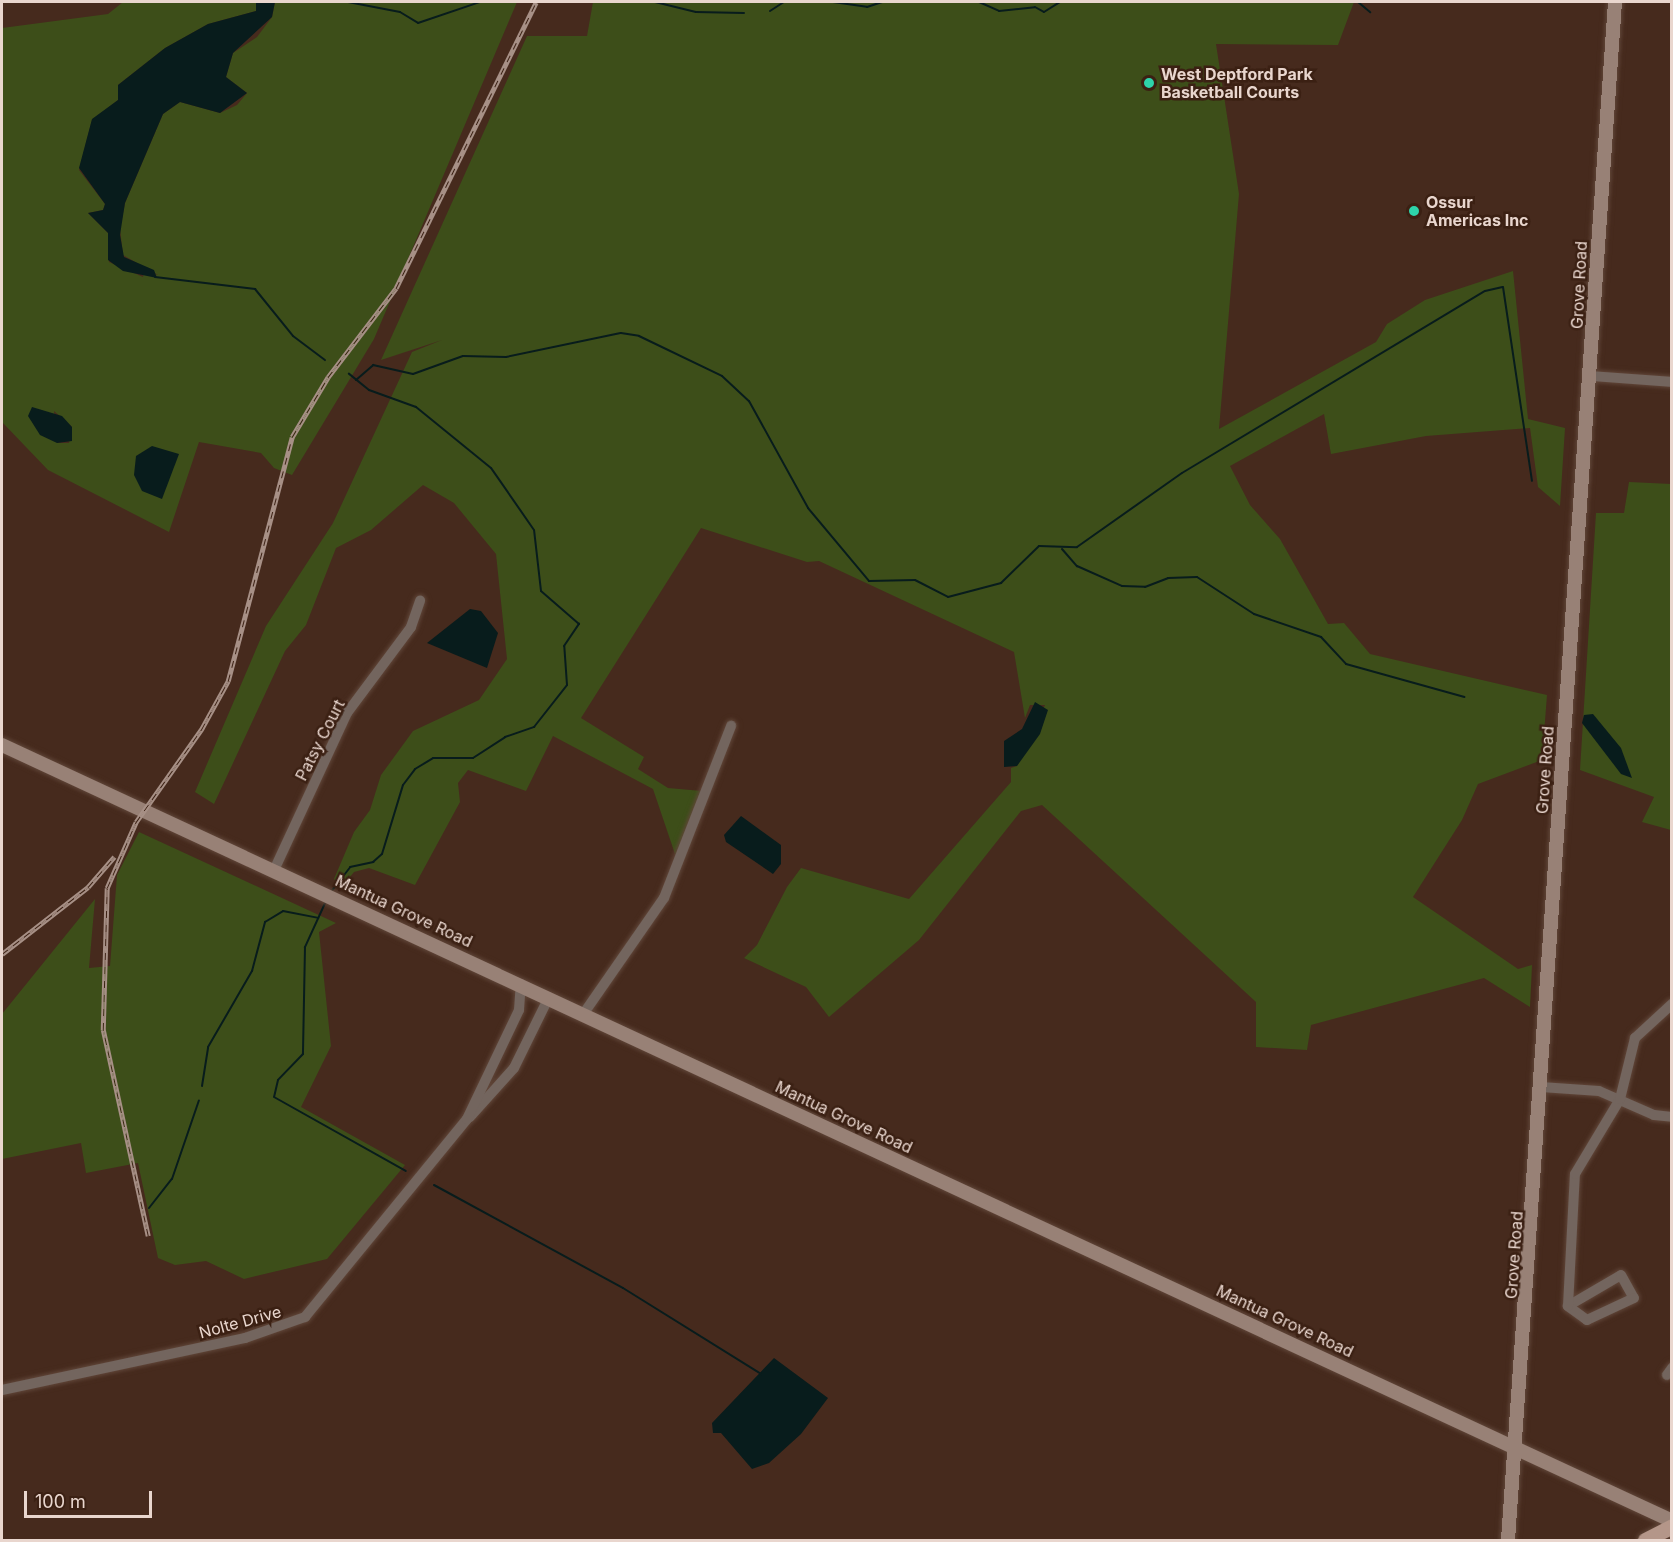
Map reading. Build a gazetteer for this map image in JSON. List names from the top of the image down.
{
  "streets": {
    "main road": ["Grove Road", "Mantua Grove Road"],
    "street": ["Patsy Court", "Nolte Drive"]
  },
  "crossings": [
    ["Grove Road", "Mantua Grove Road"],
    ["Patsy Court", "Mantua Grove Road"],
    ["Mantua Grove Road", "Nolte Drive"]
  ],
  "places": ["West Deptford Park Basketball Courts", "Ossur Americas Inc"],
  "scale_bar": "100 m"
}
